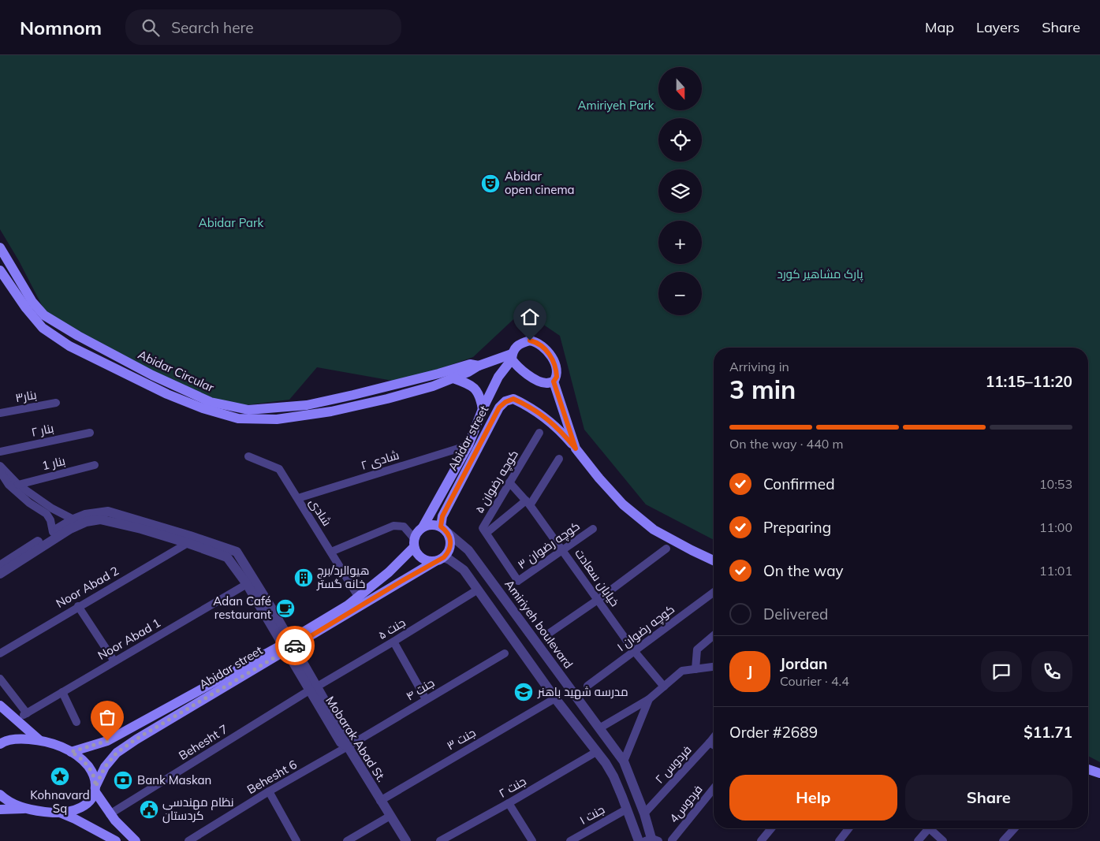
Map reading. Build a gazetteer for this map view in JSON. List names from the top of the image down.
{
  "streets": {
    "main road": ["Abidar Circular", "Abidar street"],
    "street": [
      "بنار۳",
      "بنار ۲",
      "شادی ۲",
      "بنار 1",
      "کوچه رضوان ۵",
      "شادی",
      "کوچه رضوان ۳",
      "خیابان سعادت",
      "Noor Abad 2",
      "Amiriyeh boulevard",
      "کوچه رضوان ۱",
      "جنت ۵",
      "Noor Abad 1",
      "جنت ۴",
      "Mobarak Abad St.",
      "جنت ۳",
      "Behesht 7",
      "فردوس ۲",
      "Behesht 6",
      "جنت ۲",
      "فردوس4",
      "جنت ۱"
    ]
  },
  "crossings": [
    ["Abidar Circular", "Abidar street"],
    ["Abidar street", "شادی ۲"],
    ["Abidar street", "شادی"],
    ["Abidar street", "Amiriyeh boulevard"],
    ["Abidar street", "Mobarak Abad St."],
    ["شادی ۲", "شادی"],
    ["کوچه رضوان ۵", "کوچه رضوان ۳"],
    ["کوچه رضوان ۵", "خیابان سعادت"],
    ["کوچه رضوان ۳", "خیابان سعادت"],
    ["خیابان سعادت", "کوچه رضوان ۱"],
    ["Amiriyeh boulevard", "فردوس ۲"],
    ["جنت ۵", "Mobarak Abad St."],
    ["جنت ۵", "Behesht 7"],
    ["جنت ۴", "Mobarak Abad St."],
    ["جنت ۴", "Behesht 6"],
    ["Mobarak Abad St.", "جنت ۳"],
    ["Mobarak Abad St.", "Behesht 7"],
    ["Mobarak Abad St.", "Behesht 6"]
  ],
  "parks": ["Amiriyeh Park", "Abidar Park", "پارک مشاهیر کورد"],
  "places": {
    "theatre": ["Abidar open cinema"],
    "building": ["هیوالرد/برج خانه گستر"],
    "cafe": ["Adan Café restaurant"],
    "school or university": ["مدرسه شهید باهنر"],
    "place": ["Kohnavard Sq"],
    "bank": ["Bank Maskan"],
    "public building": ["نظام مهندسی کردستان"]
  },
  "north": "bottom",
  "page": {
    "header": "Nomnom",
    "search": "Search here",
    "nav": ["Map", "Layers", "Share"],
    "map_buttons": ["+", "−"],
    "heading": ["3 min", "Arriving in", "11:15–11:20"],
    "panel": [
      "Jordan",
      "Courier · 4.4",
      "Order #2689",
      "$11.71"
    ],
    "bar": "On the way · 440 m",
    "list": [
      ["Confirmed", "10:53"],
      ["Preparing", "11:00"],
      ["On the way", "11:01"],
      "Delivered"
    ],
    "round": "J",
    "buttons": ["Help", "Share"]
  }
}
